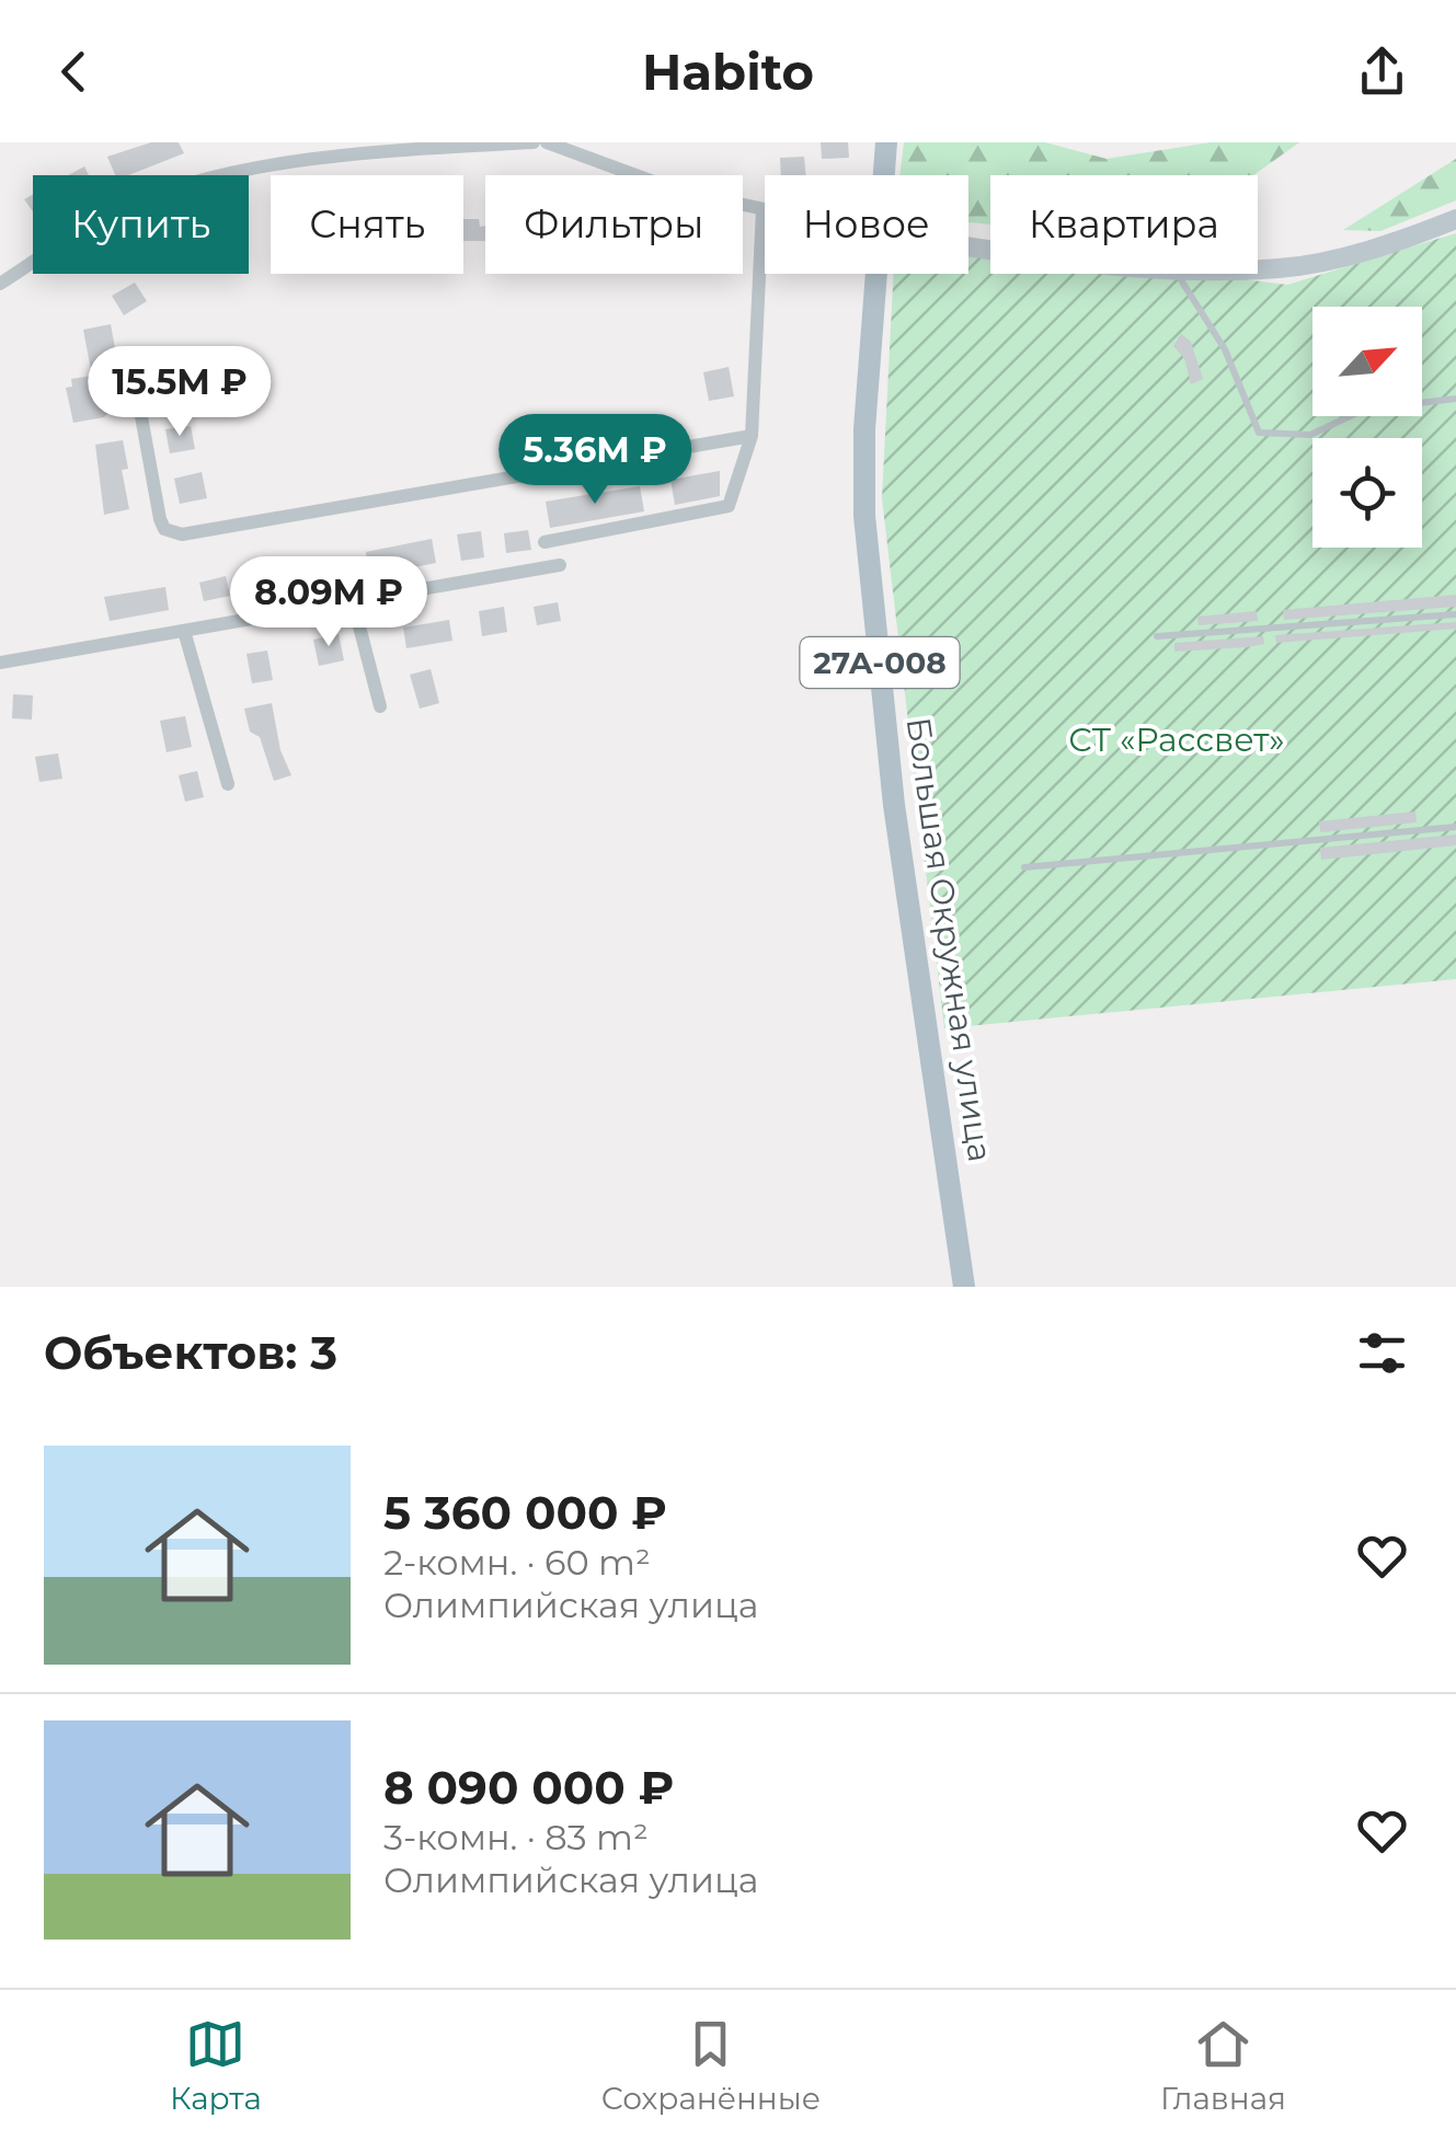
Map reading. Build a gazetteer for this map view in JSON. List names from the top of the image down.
{
  "streets": {
    "main road": ["27А-008", "Большая Окружная улица"]
  },
  "parks": ["СТ «Рассвет»"],
  "north": "top right",
  "page": {
    "header": "Habito",
    "chip": [
      "Купить",
      "Снять",
      "Фильтры",
      "Новое",
      "Квартира"
    ],
    "price": ["15.5M ₽", "5.36M ₽", "8.09M ₽"],
    "heading": "Объектов: 3",
    "list": [
      {
        "name": "5 360 000 ₽",
        "note": "2-комн. · 60 m² · Олимпийская улица"
      },
      {
        "name": "8 090 000 ₽",
        "note": "3-комн. · 83 m² · Олимпийская улица"
      }
    ],
    "tabs": ["Карта", "Сохранённые", "Главная"]
  }
}
